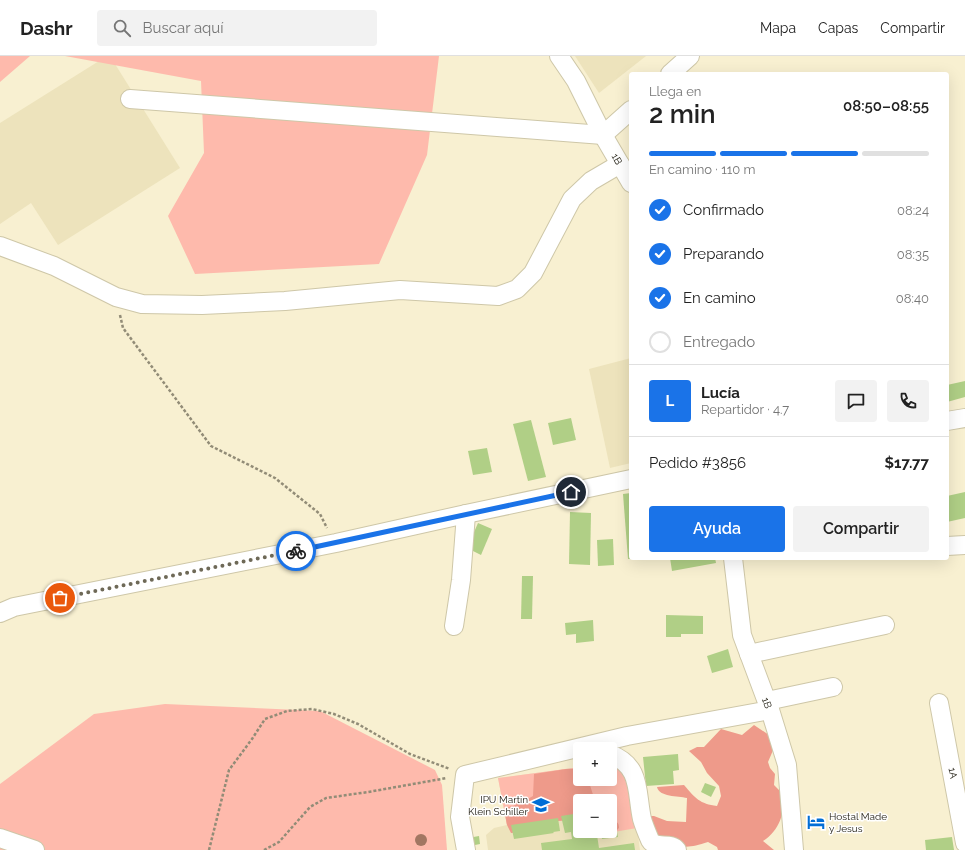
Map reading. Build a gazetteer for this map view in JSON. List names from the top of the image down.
{
  "streets": {
    "street": ["1B", "1A"]
  },
  "places": {
    "school or university": ["IPU Martin Klein Schiller"],
    "hotel": ["Hostal Made y Jesus"]
  },
  "page": {
    "header": "Dashr",
    "search": "Buscar aquí",
    "nav": ["Mapa", "Capas", "Compartir"],
    "heading": ["2 min", "Llega en", "08:50–08:55"],
    "panel": [
      "Lucía",
      "Repartidor · 4.7",
      "Pedido #3856",
      "$17.77"
    ],
    "bar": "En camino · 110 m",
    "list": [
      ["Confirmado", "08:24"],
      ["Preparando", "08:35"],
      ["En camino", "08:40"],
      "Entregado"
    ],
    "round": "L",
    "buttons": ["Ayuda", "Compartir"],
    "map_buttons": ["+", "−"]
  }
}
